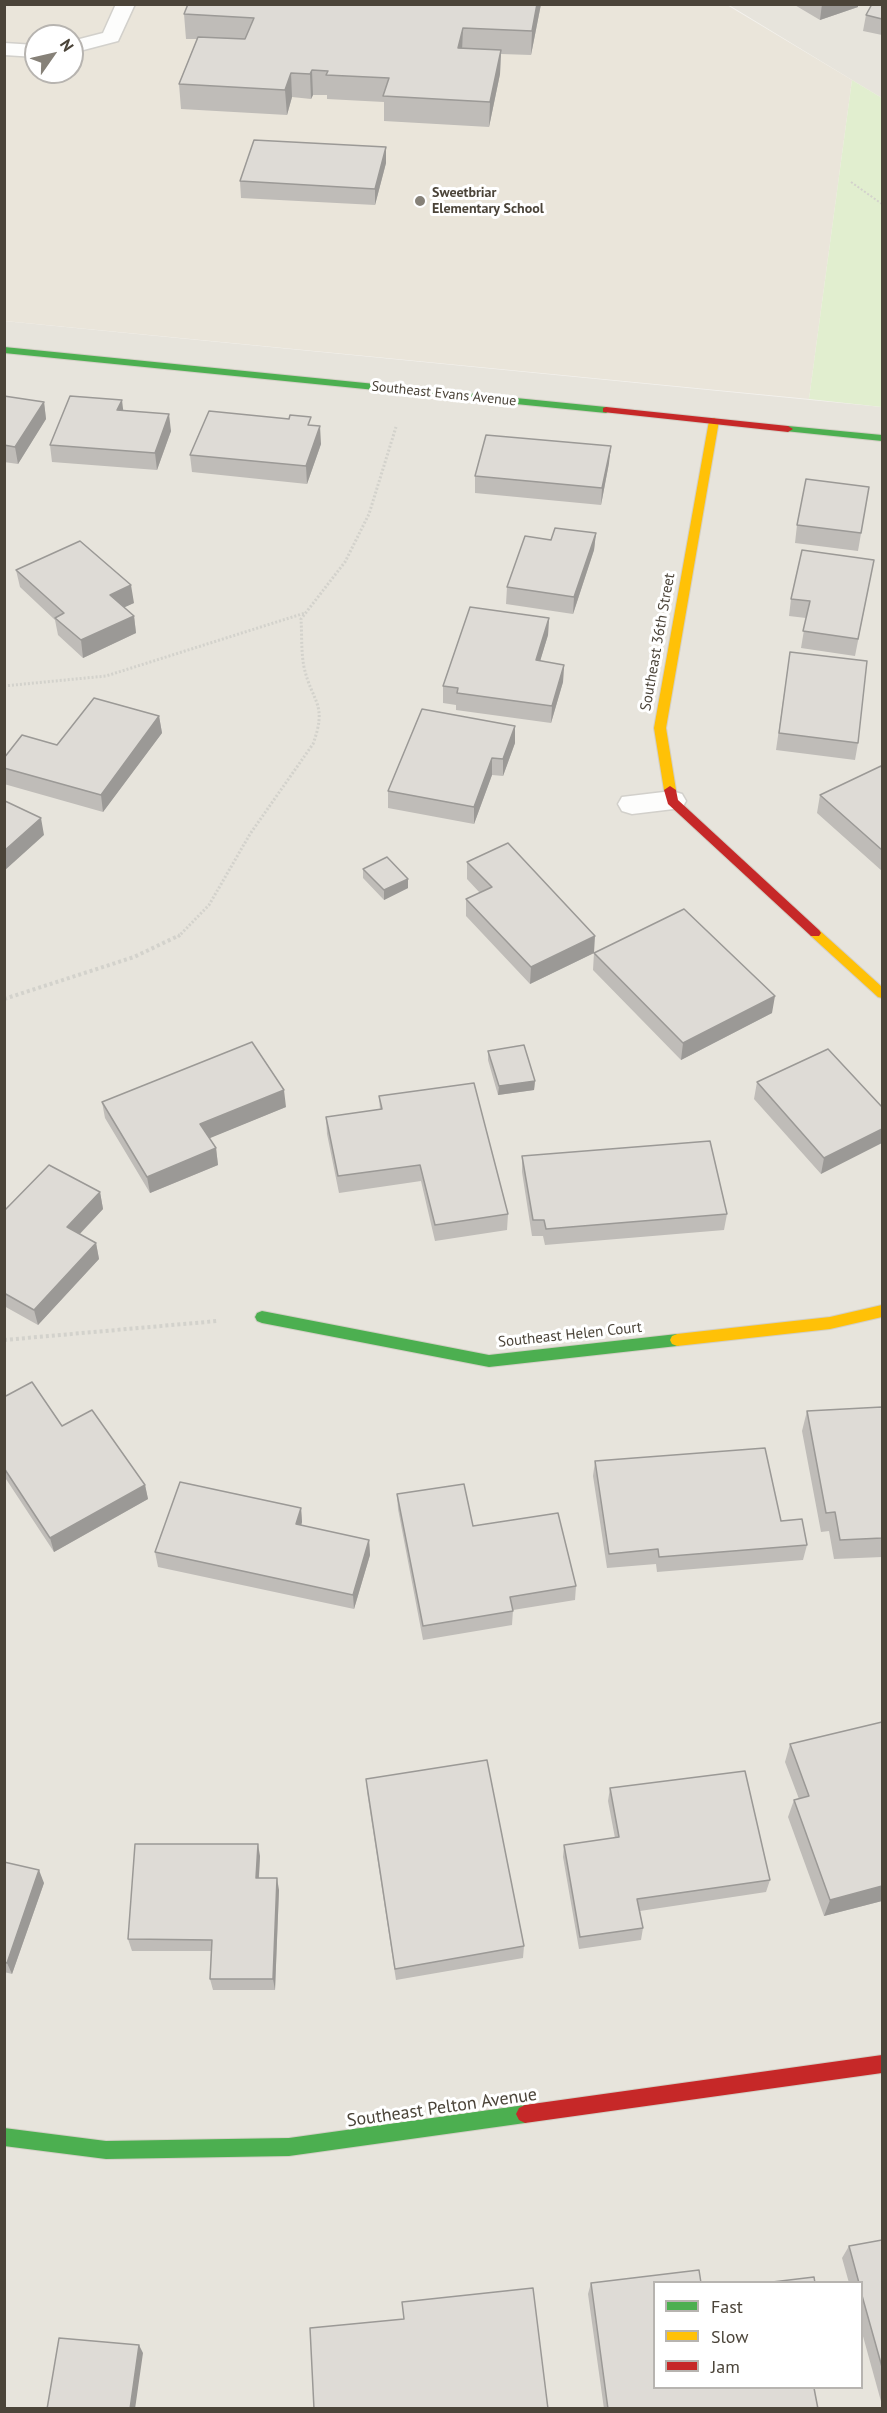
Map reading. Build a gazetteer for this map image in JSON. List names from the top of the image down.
{
  "streets": {
    "street": [
      "Southeast Evans Avenue",
      "Southeast 36th Street",
      "Southeast Helen Court",
      "Southeast Pelton Avenue"
    ]
  },
  "crossings": [
    ["Southeast Evans Avenue", "Southeast 36th Street"]
  ],
  "places": ["Sweetbriar Elementary School"],
  "legend": ["Fast", "Slow", "Jam"],
  "north": "top right"
}
